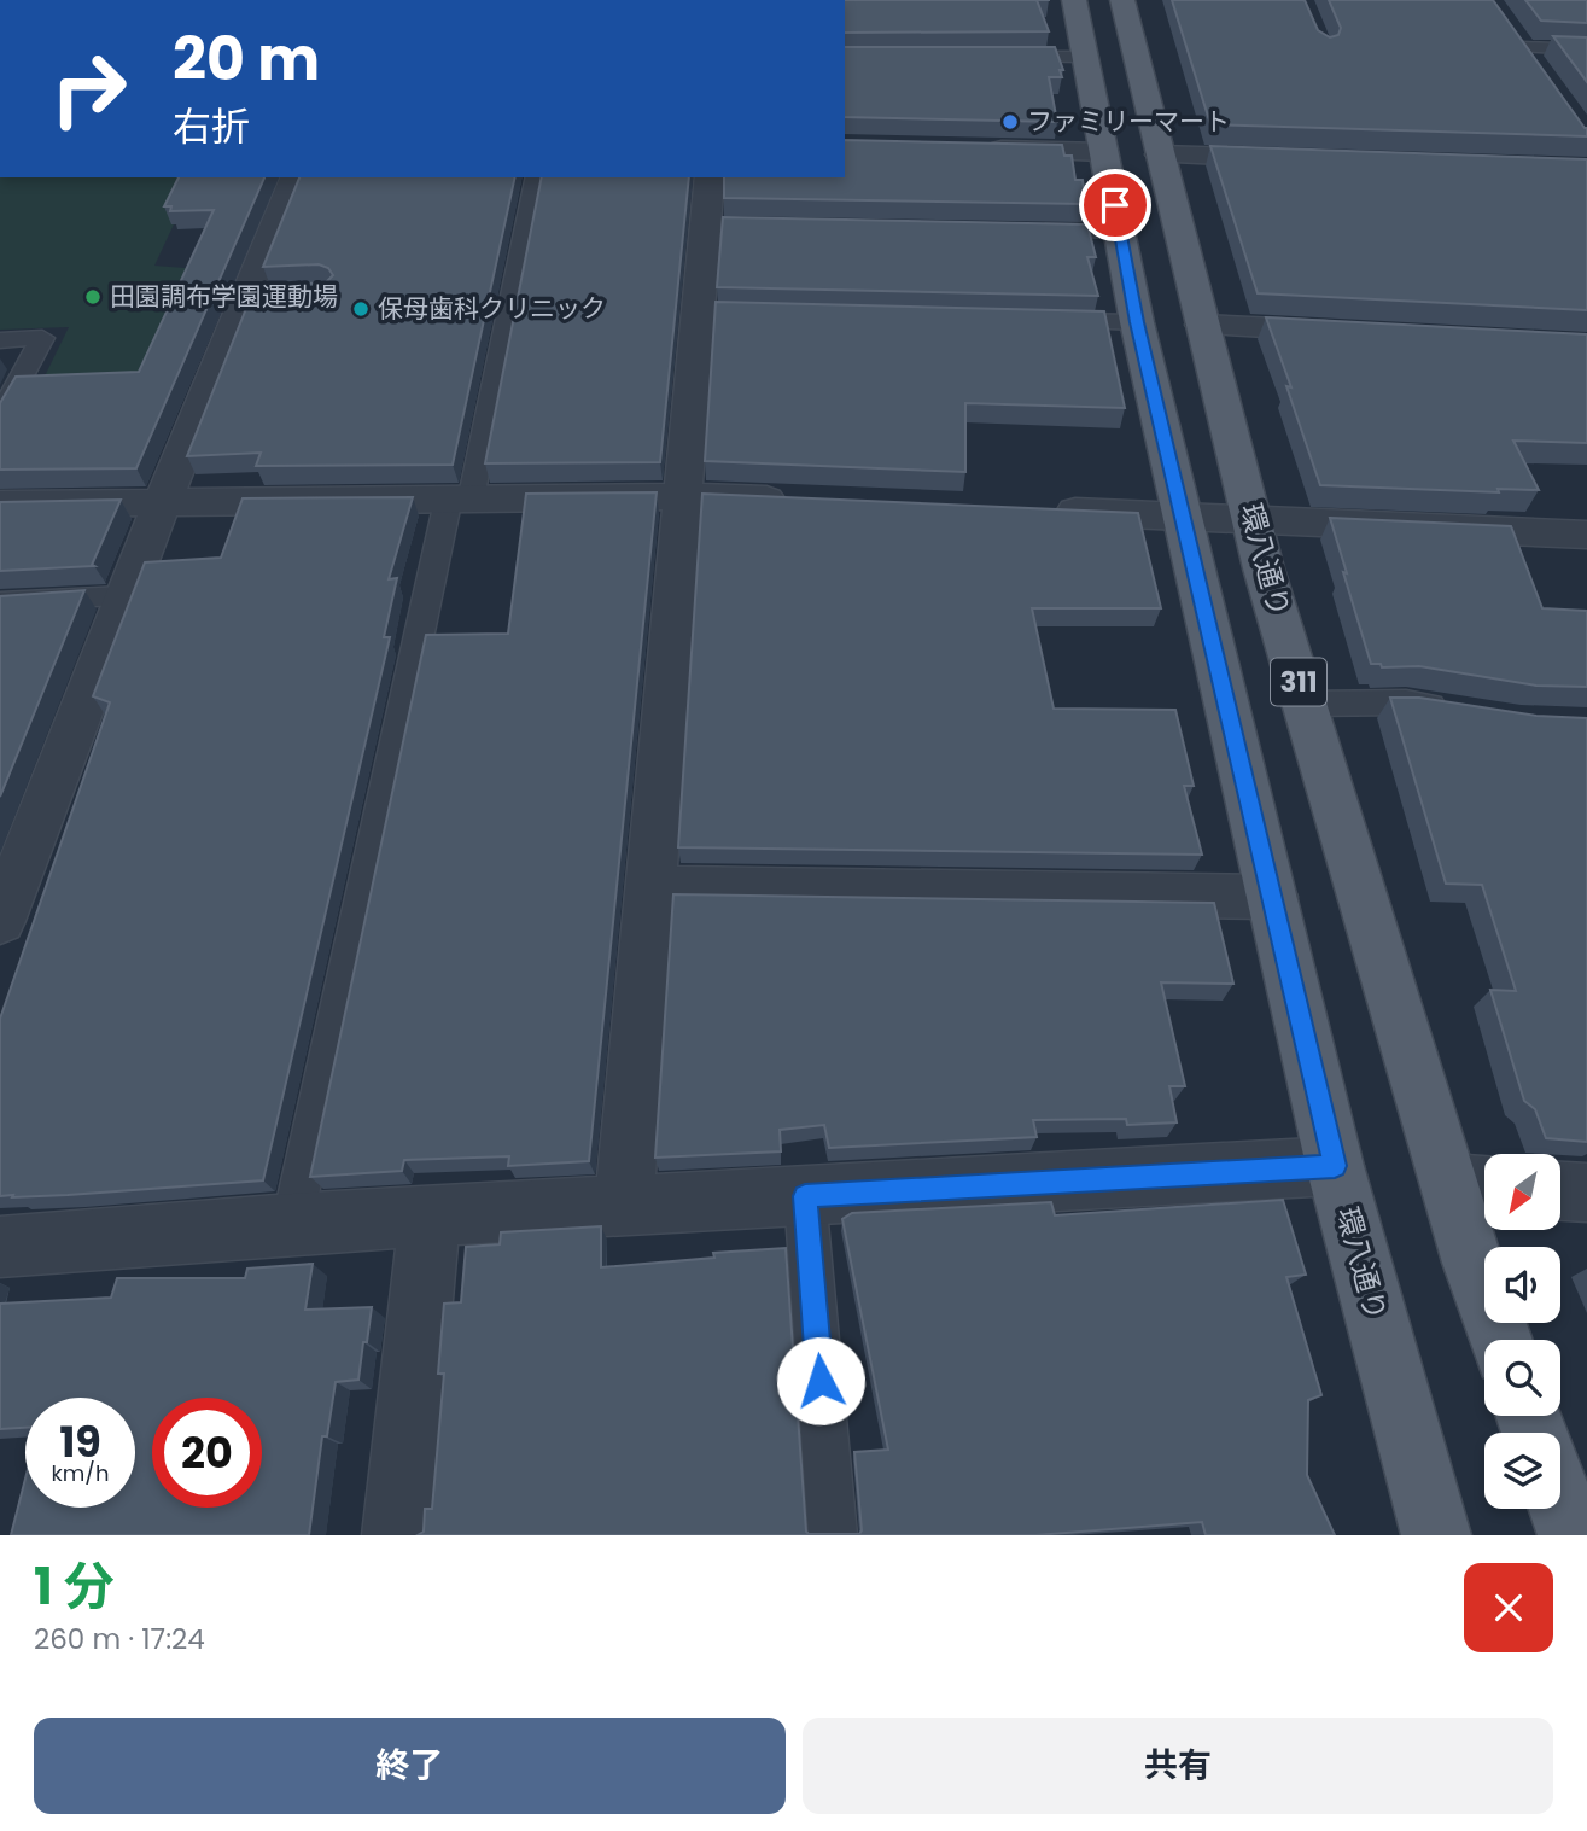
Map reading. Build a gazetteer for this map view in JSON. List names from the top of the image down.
{
  "streets": {
    "main road": ["環八通り", "311"]
  },
  "places": ["ファミリーマート", "田園調布学園運動場", "保母歯科クリニック"],
  "north": "bottom left",
  "page": {
    "turn": ["20 m", "右折"],
    "speed": "19 km/h",
    "limit": "20",
    "heading": ["1 分", "260 m · 17:24"],
    "buttons": ["終了", "共有"]
  }
}
